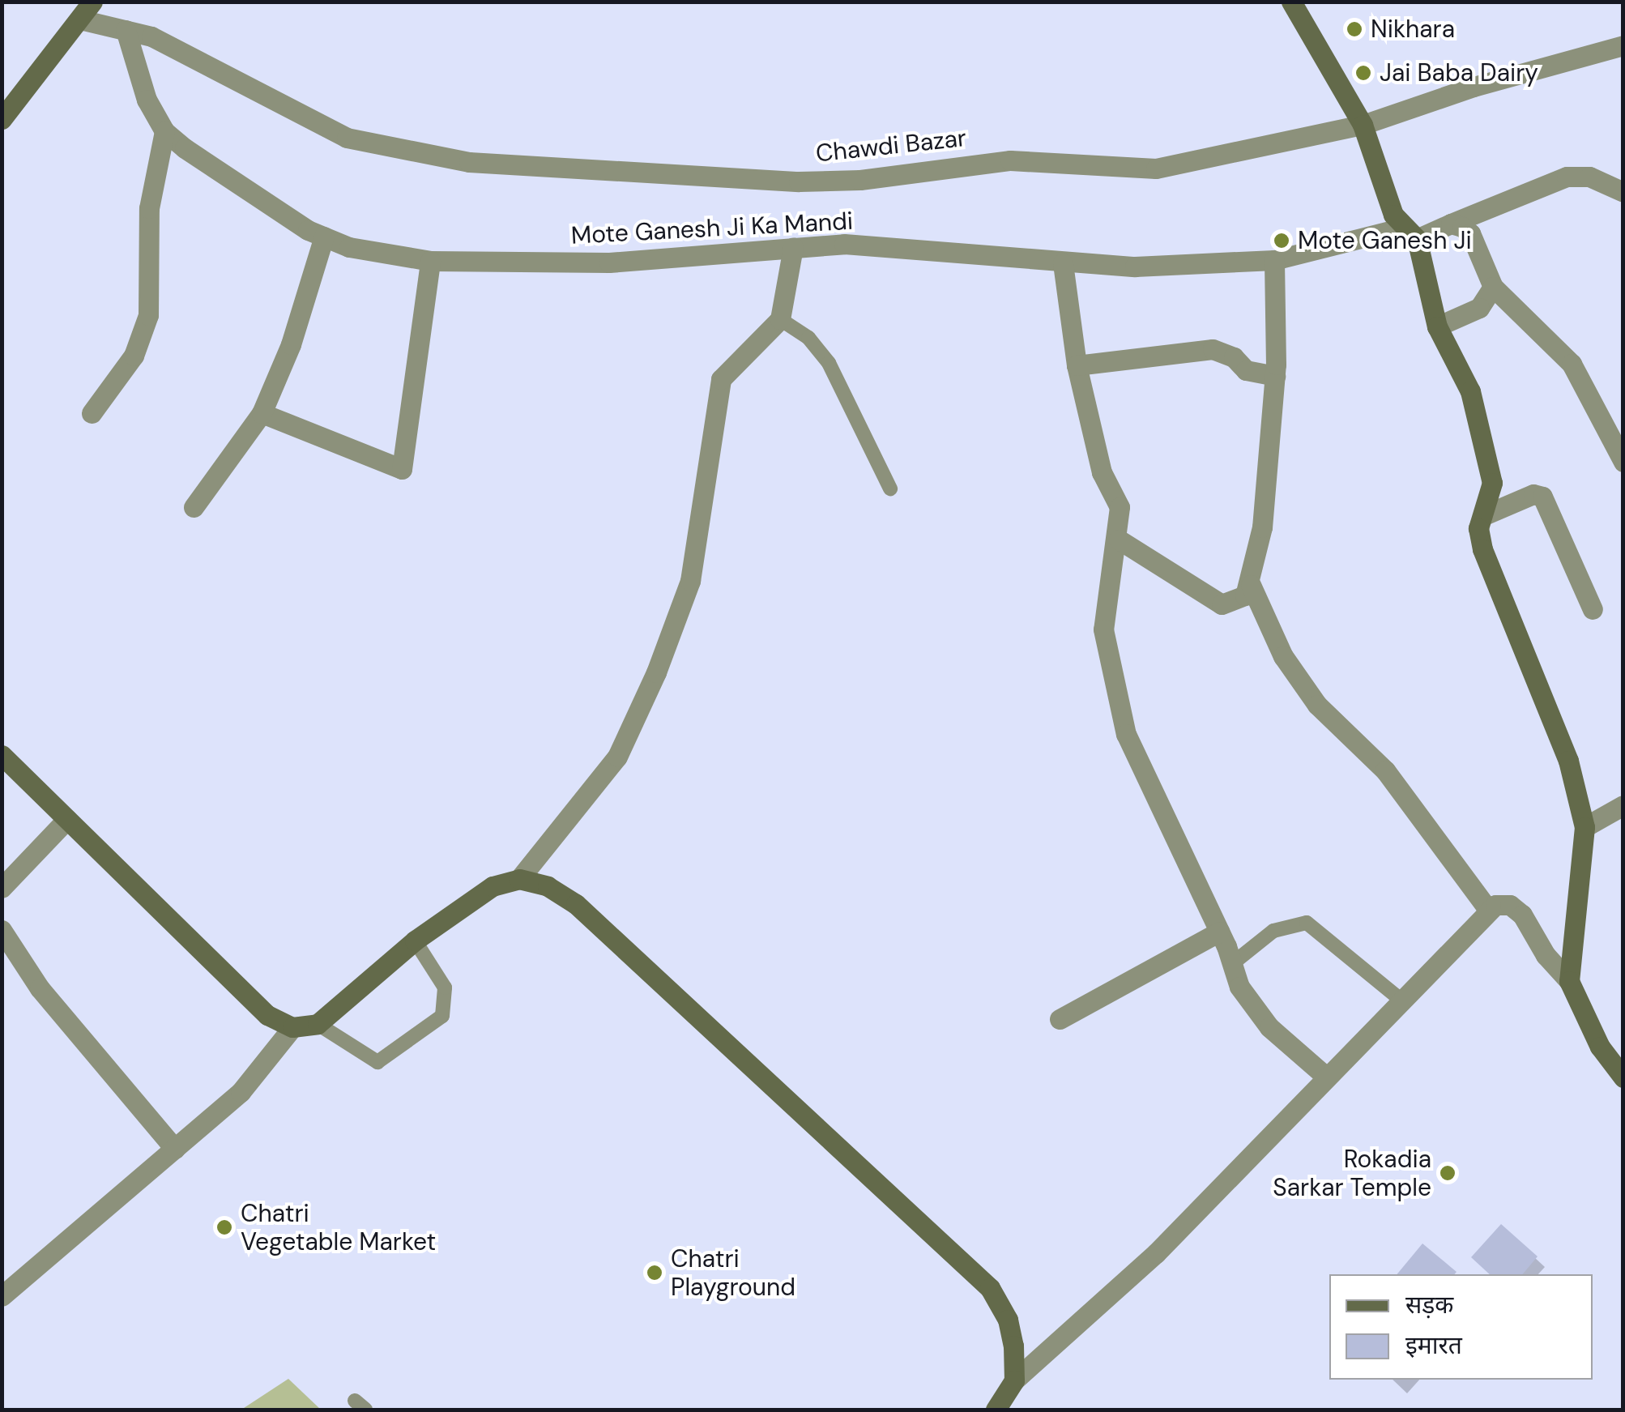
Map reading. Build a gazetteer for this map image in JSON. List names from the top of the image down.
{
  "streets": {
    "street": ["Chawdi Bazar", "Mote Ganesh Ji Ka Mandi"]
  },
  "places": [
    "Nikhara",
    "Jai Baba Dairy",
    "Mote Ganesh Ji",
    "Rokadia Sarkar Temple",
    "Chatri Vegetable Market",
    "Chatri Playground"
  ],
  "legend": ["सड़क", "इमारत"]
}
